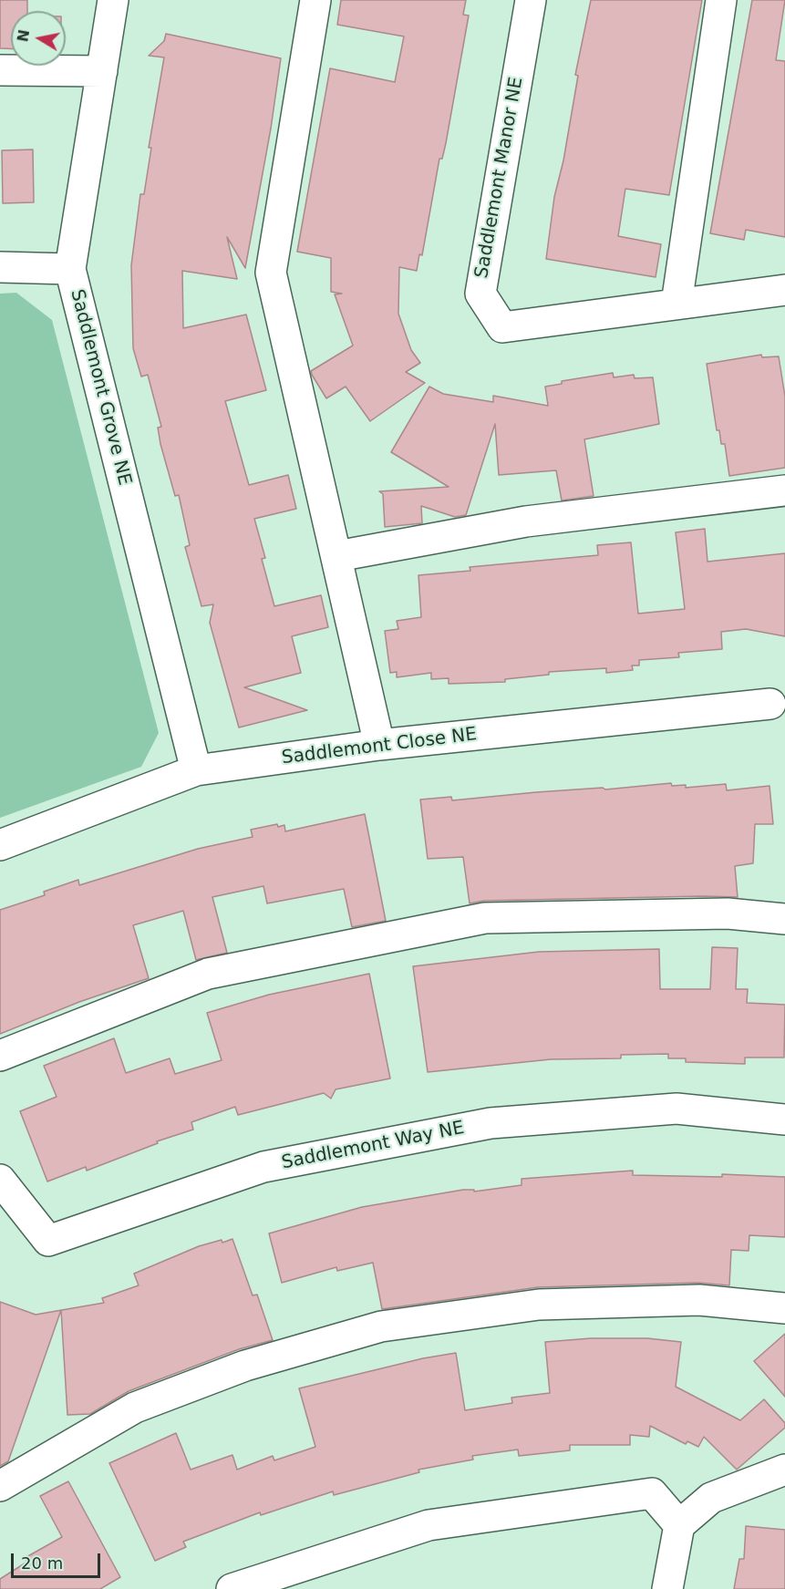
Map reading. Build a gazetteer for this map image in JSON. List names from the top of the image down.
{
  "streets": {
    "street": [
      "Saddlemont Manor NE",
      "Saddlemont Grove NE",
      "Saddlemont Close NE",
      "Saddlemont Way NE"
    ]
  },
  "crossings": [
    ["Saddlemont Grove NE", "Saddlemont Close NE"]
  ],
  "scale_bar": "20 m",
  "north": "left"
}
